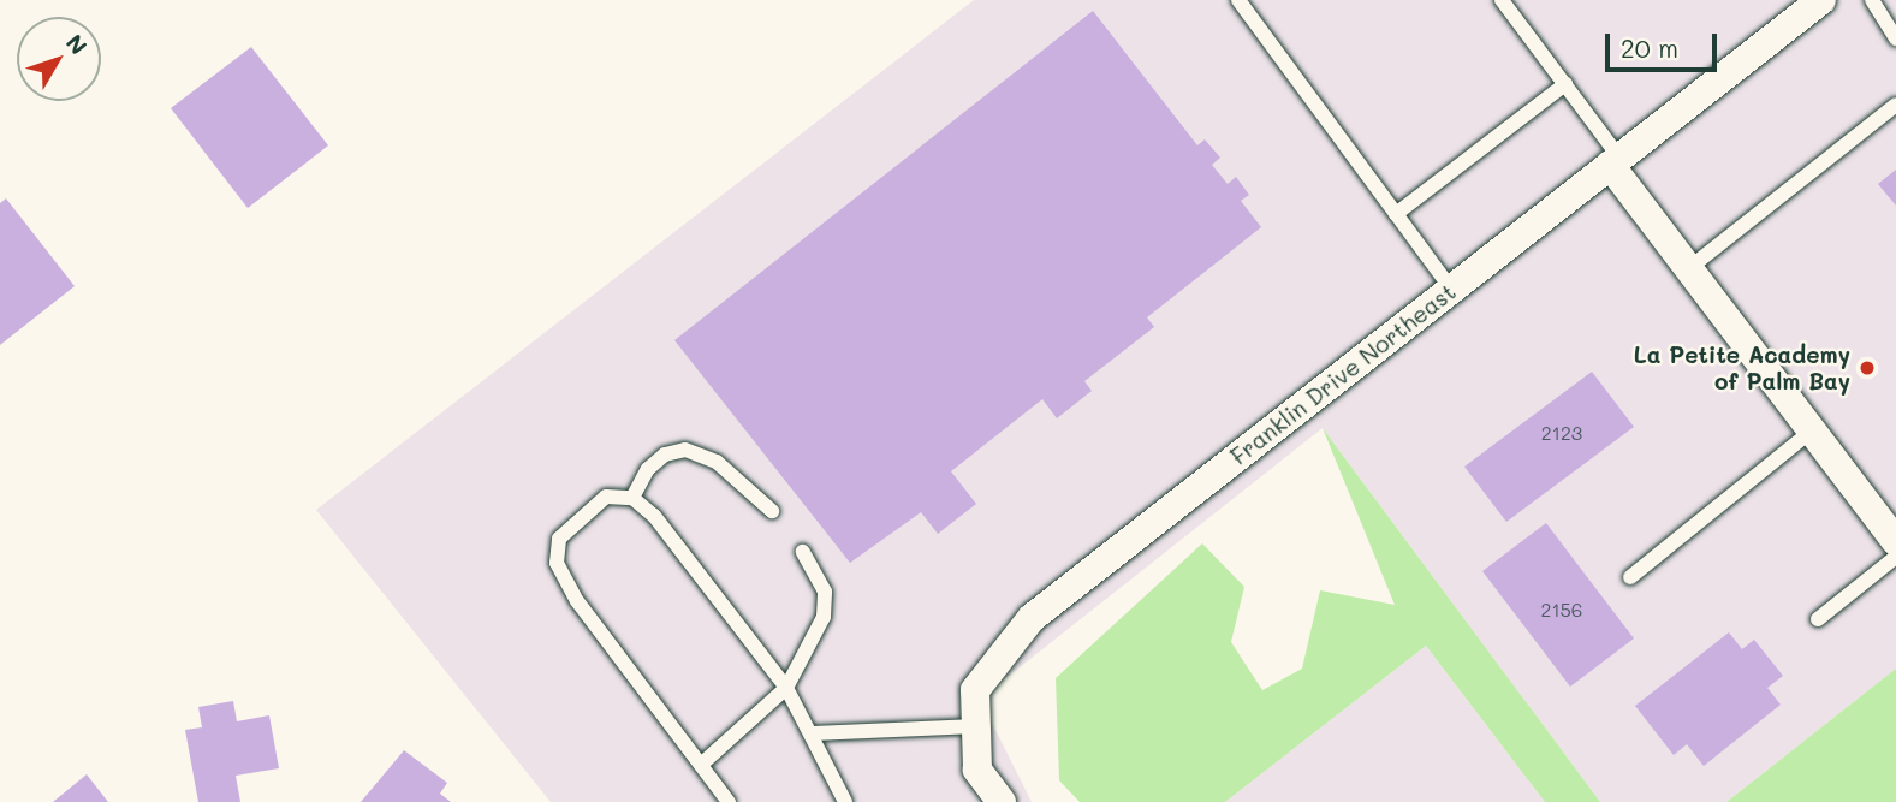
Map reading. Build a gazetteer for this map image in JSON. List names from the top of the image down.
{
  "streets": {
    "street": ["Franklin Drive Northeast"]
  },
  "places": ["La Petite Academy of Palm Bay"],
  "house_numbers": ["2123", "2156"],
  "scale_bar": "20 m",
  "north": "top right"
}
